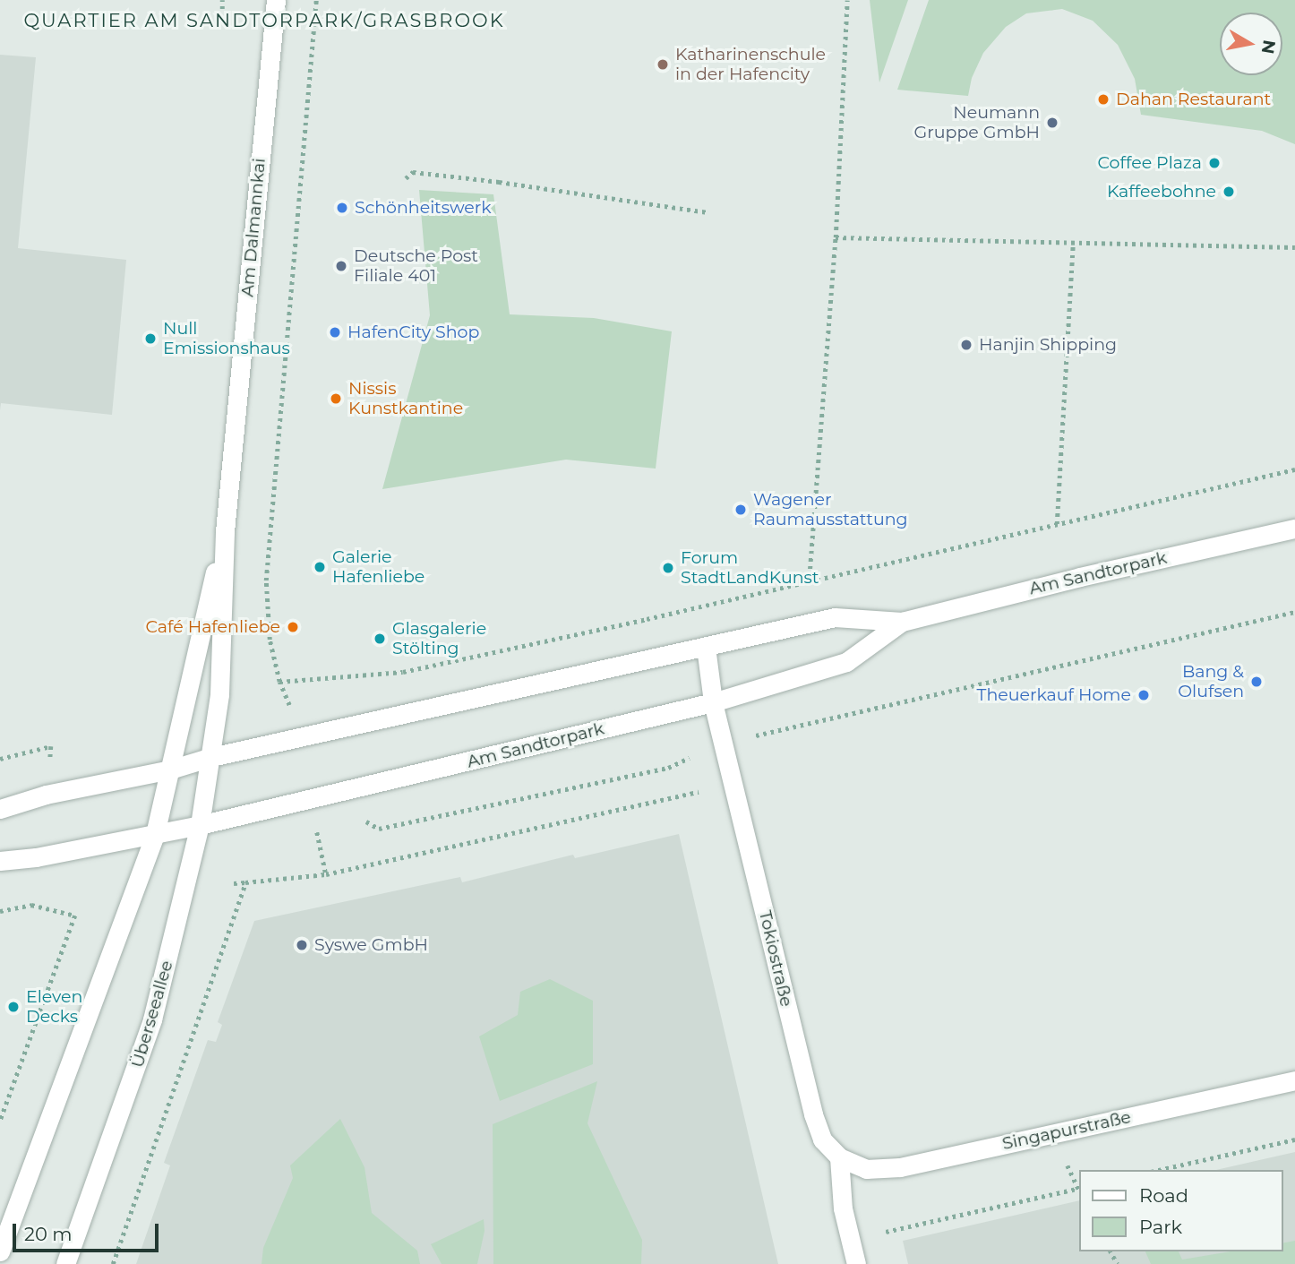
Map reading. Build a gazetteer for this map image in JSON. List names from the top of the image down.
{
  "streets": {
    "street": [
      "Am Dalmannkai",
      "Am Sandtorpark",
      "Tokiostraße",
      "Überseeallee",
      "Singapurstraße"
    ]
  },
  "crossings": [
    ["Am Dalmannkai", "Am Sandtorpark"],
    ["Am Dalmannkai", "Überseeallee"],
    ["Am Sandtorpark", "Tokiostraße"],
    ["Am Sandtorpark", "Überseeallee"],
    ["Tokiostraße", "Singapurstraße"]
  ],
  "districts": ["QUARTIER AM SANDTORPARK/GRASBROOK"],
  "places": [
    "Katharinenschule in der Hafencity",
    "Dahan Restaurant",
    "Neumann Gruppe GmbH",
    "Coffee Plaza",
    "Kaffeebohne",
    "Schönheitswerk",
    "Deutsche Post Filiale 401",
    "HafenCity Shop",
    "Null Emissionshaus",
    "Hanjin Shipping",
    "Nissis Kunstkantine",
    "Wagener Raumausstattung",
    "Galerie Hafenliebe",
    "Forum StadtLandKunst",
    "Café Hafenliebe",
    "Glasgalerie Stölting",
    "Bang & Olufsen",
    "Theuerkauf Home",
    "Syswe GmbH",
    "Eleven Decks"
  ],
  "legend": ["Road", "Park"],
  "scale_bar": "20 m",
  "north": "right"
}
